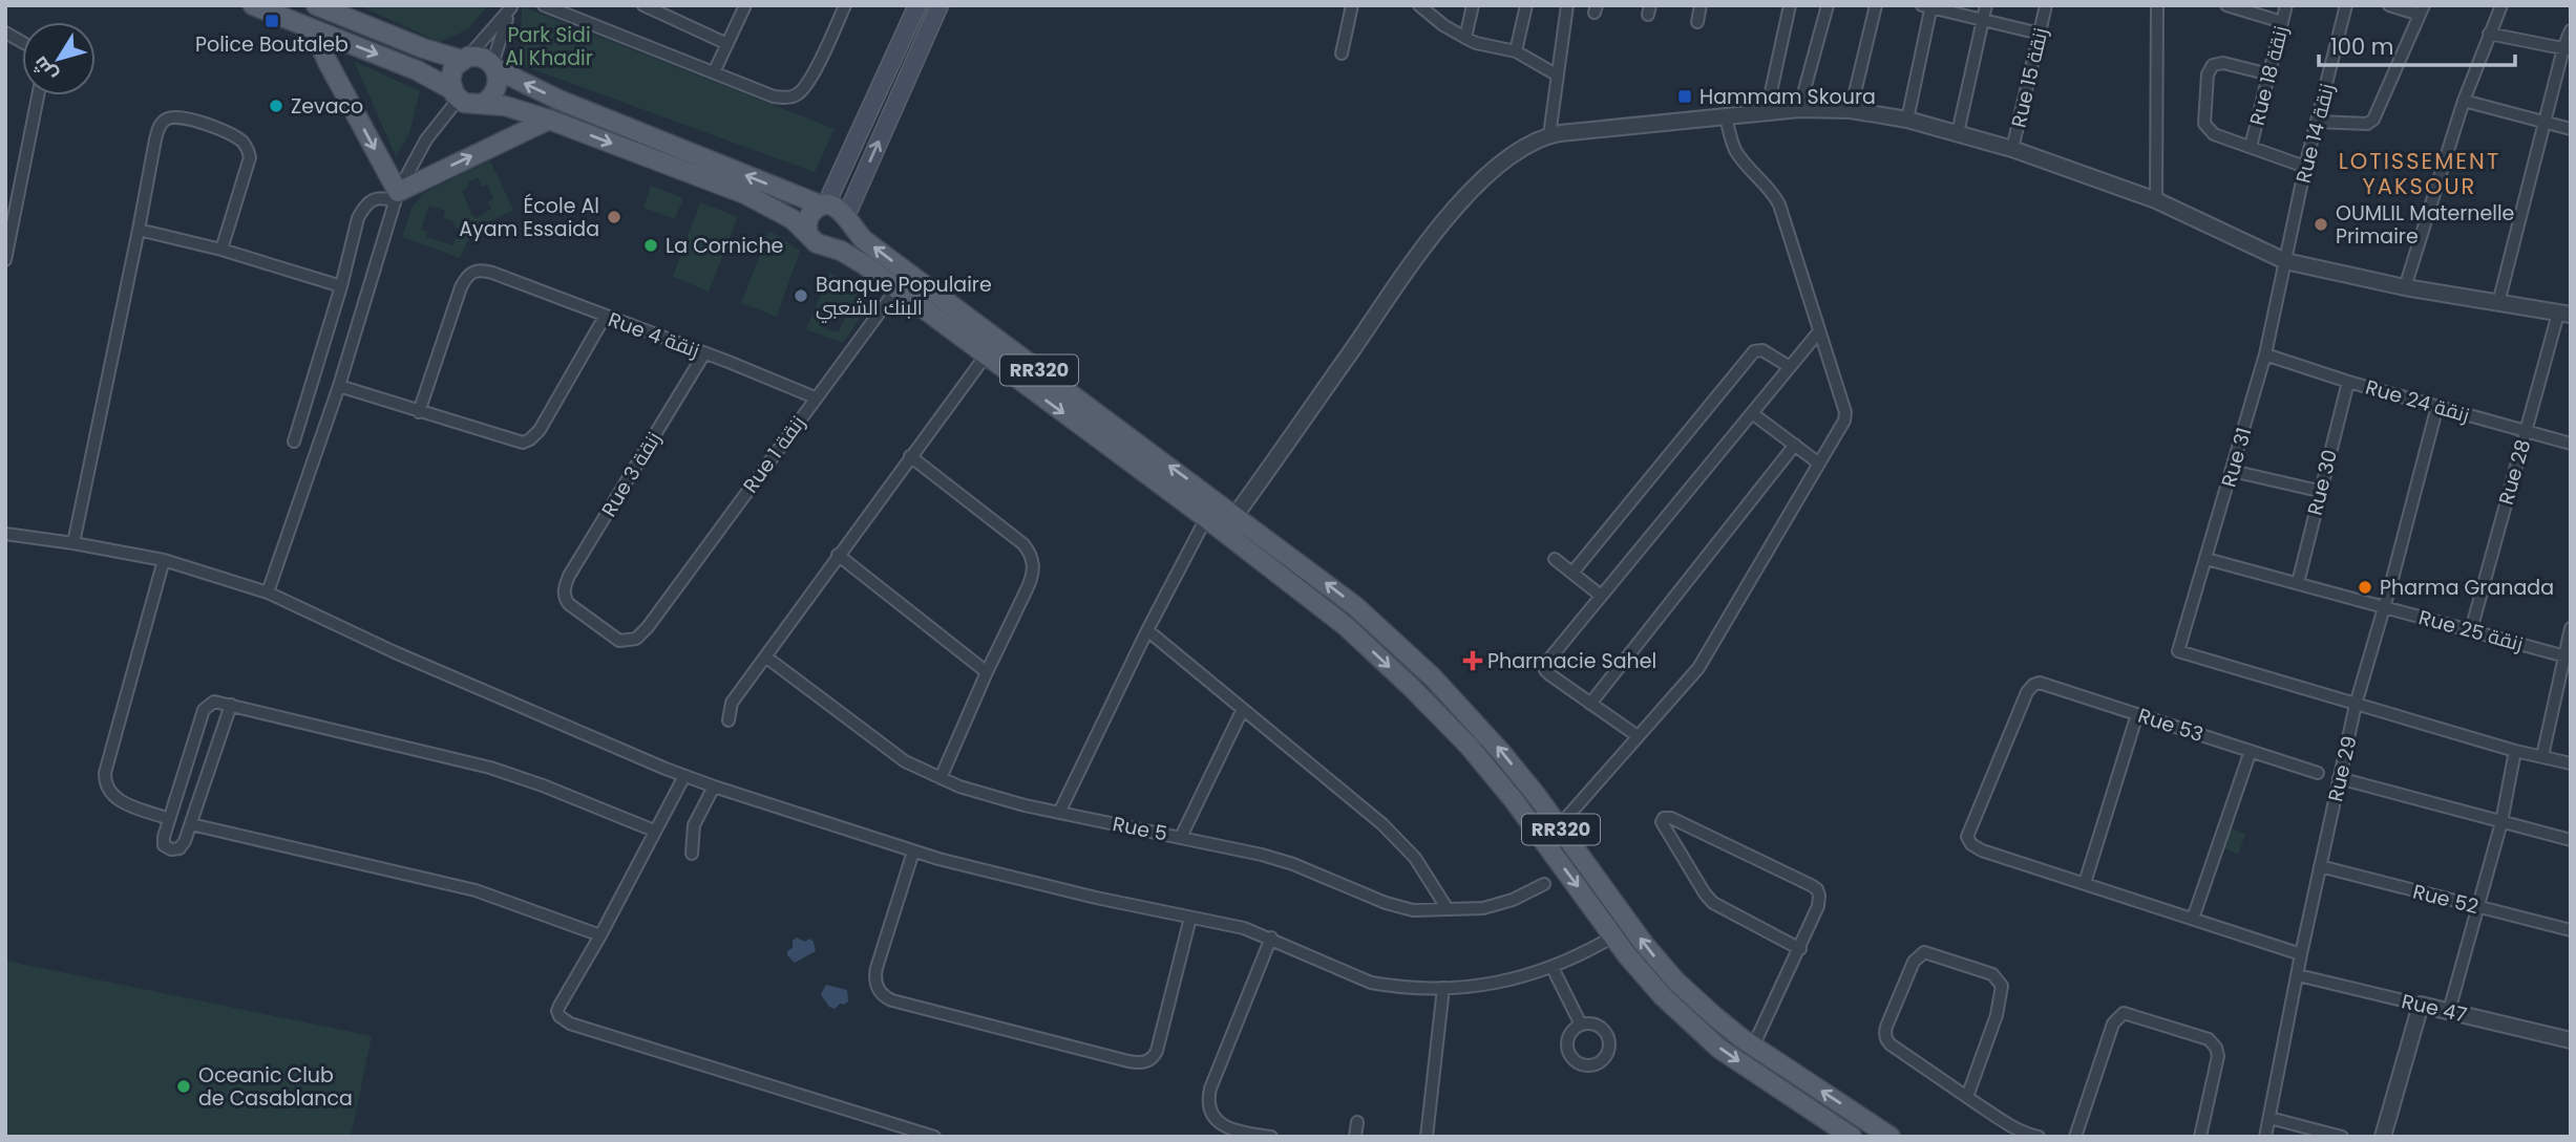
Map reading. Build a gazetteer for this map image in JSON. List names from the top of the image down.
{
  "streets": {
    "main road": ["RR320"],
    "street": [
      "Rue 18 زنقة",
      "Rue 15 زنقة",
      "Rue 14 زنقة",
      "Rue 4 زنقة",
      "Rue 24 زنقة",
      "Rue 1 زنقة",
      "Rue 31",
      "Rue 28",
      "Rue 3 زنقة",
      "Rue 30",
      "Rue 25 زنقة",
      "Rue 53",
      "Rue 29",
      "Rue 5",
      "Rue 52",
      "Rue 47"
    ]
  },
  "crossings": [
    ["Rue 14 زنقة", "Rue 31"],
    ["Rue 4 زنقة", "Rue 1 زنقة"],
    ["Rue 4 زنقة", "Rue 3 زنقة"],
    ["RR320", "Rue 1 زنقة"],
    ["Rue 24 زنقة", "Rue 31"],
    ["Rue 24 زنقة", "Rue 28"],
    ["Rue 24 زنقة", "Rue 30"],
    ["Rue 24 زنقة", "Rue 29"],
    ["Rue 1 زنقة", "Rue 3 زنقة"],
    ["Rue 31", "Rue 25 زنقة"],
    ["Rue 31", "Rue 29"],
    ["Rue 28", "Rue 25 زنقة"],
    ["Rue 30", "Rue 25 زنقة"],
    ["Rue 25 زنقة", "Rue 29"],
    ["Rue 29", "Rue 52"],
    ["Rue 29", "Rue 47"]
  ],
  "districts": ["LOTISSEMENT YAKSOUR"],
  "parks": ["Park Sidi Al Khadir"],
  "places": {
    "transit": ["Police Boutaleb", "Hammam Skoura"],
    "other": [
      "Zevaco",
      "École Al Ayam Essaida",
      "OUMLIL Maternelle Primaire",
      "La Corniche",
      "Banque Populaire البنك الشعبي",
      "Pharma Granada",
      "Oceanic Club de Casablanca"
    ],
    "health": ["Pharmacie Sahel"]
  },
  "scale_bar": "100 m",
  "north": "bottom left"
}
